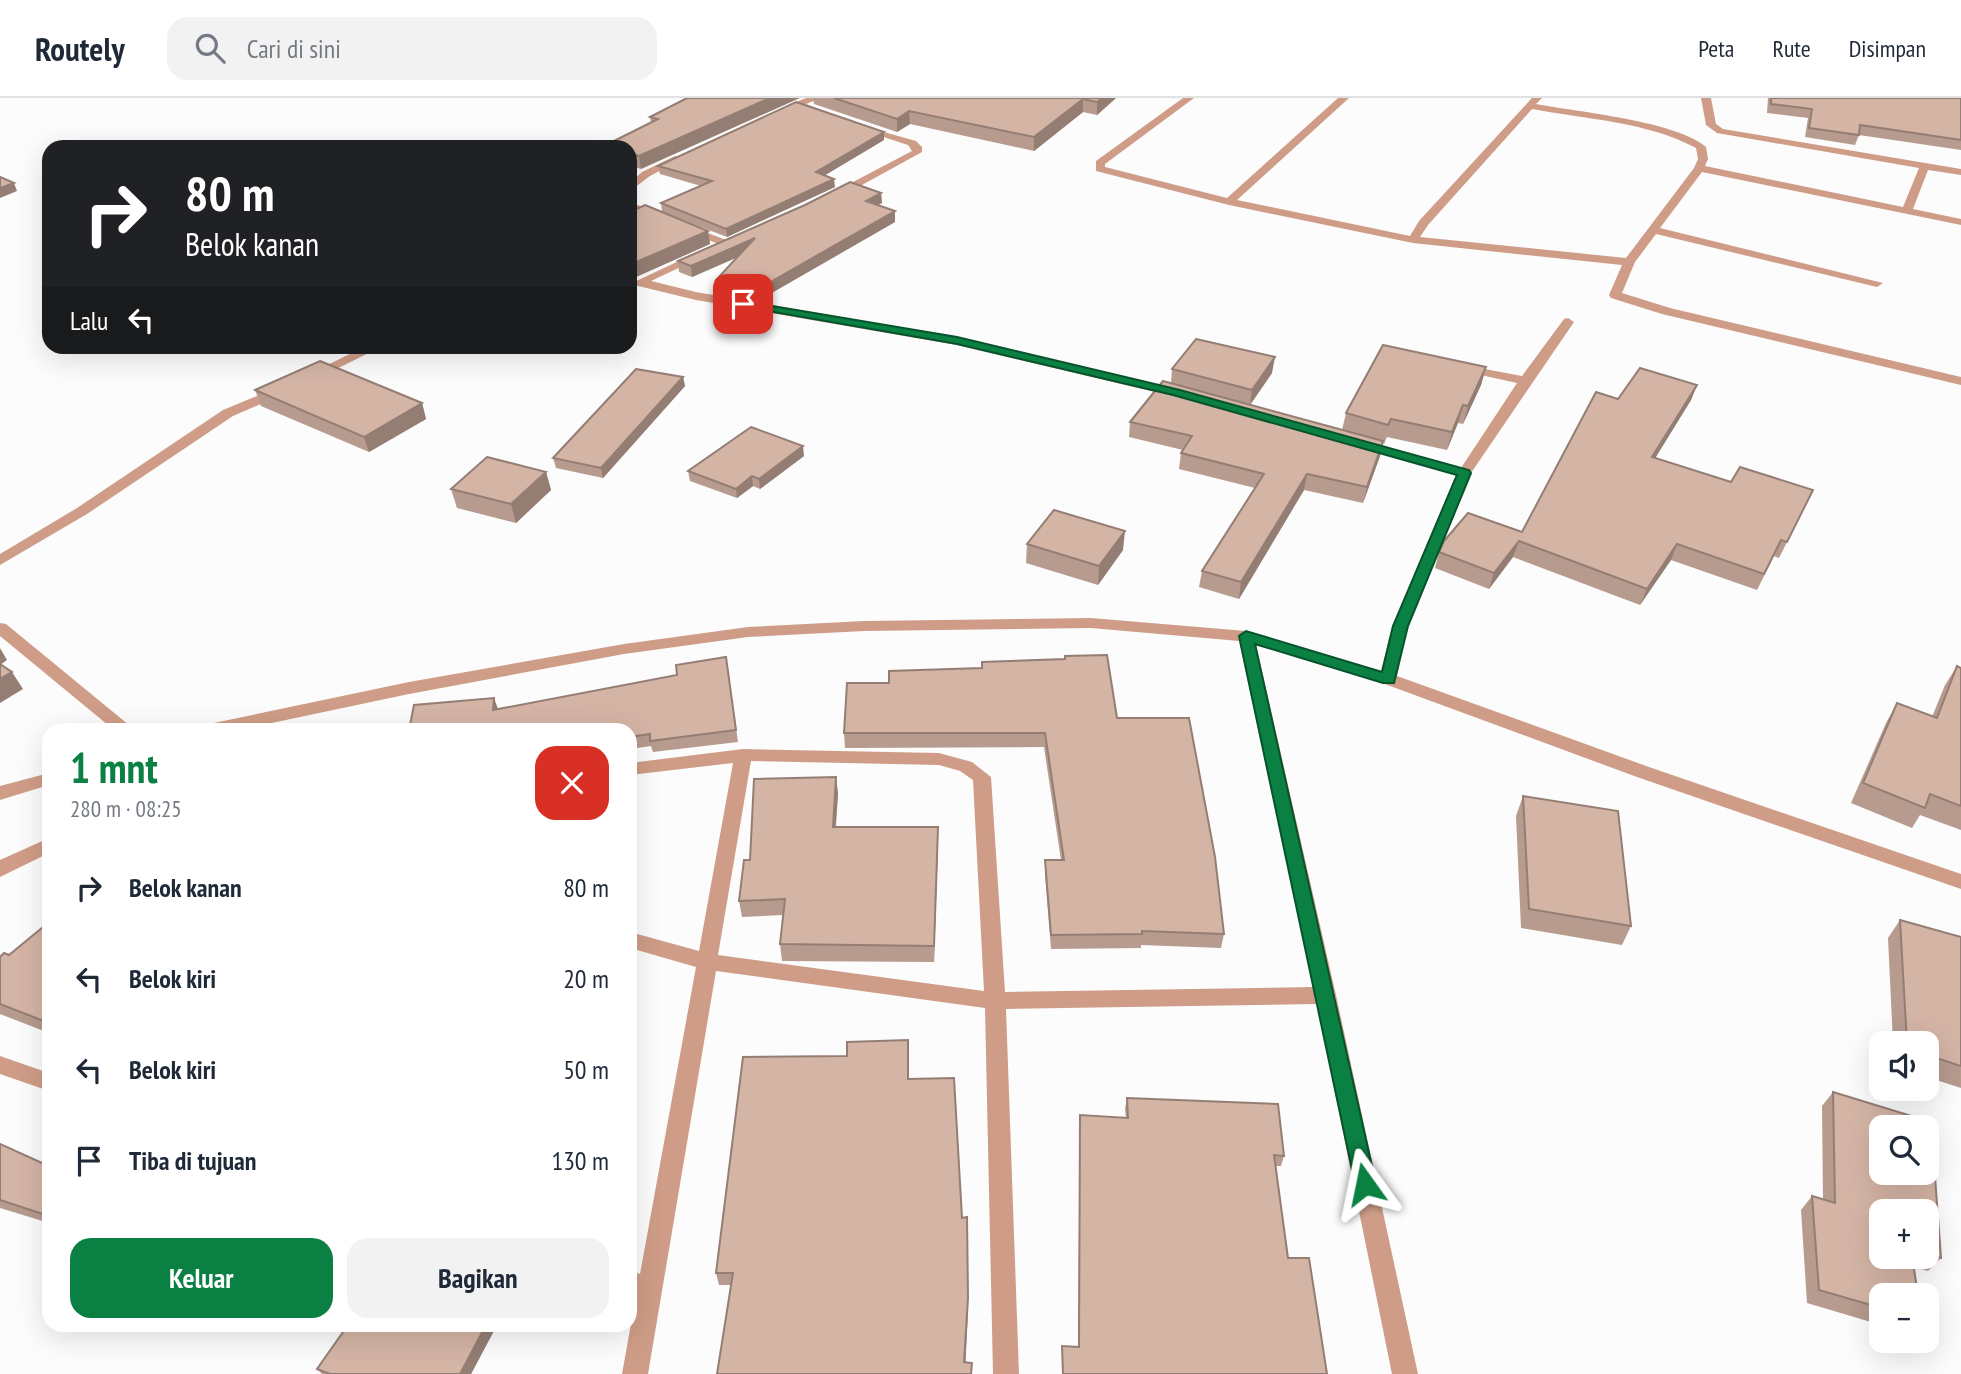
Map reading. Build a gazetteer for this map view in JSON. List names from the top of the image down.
{
  "page": {
    "header": "Routely",
    "search": "Cari di sini",
    "nav": ["Peta", "Rute", "Disimpan"],
    "turn": ["80 m", "Belok kanan"],
    "then": "Lalu",
    "heading": ["1 mnt", "280 m · 08:25"],
    "list": [
      {
        "name": "Belok kanan",
        "value": "80 m"
      },
      {
        "name": "Belok kiri",
        "value": "20 m"
      },
      {
        "name": "Belok kiri",
        "value": "50 m"
      },
      {
        "name": "Tiba di tujuan",
        "value": "130 m"
      }
    ],
    "map_buttons": ["+", "−"],
    "buttons": ["Keluar", "Bagikan"]
  }
}
